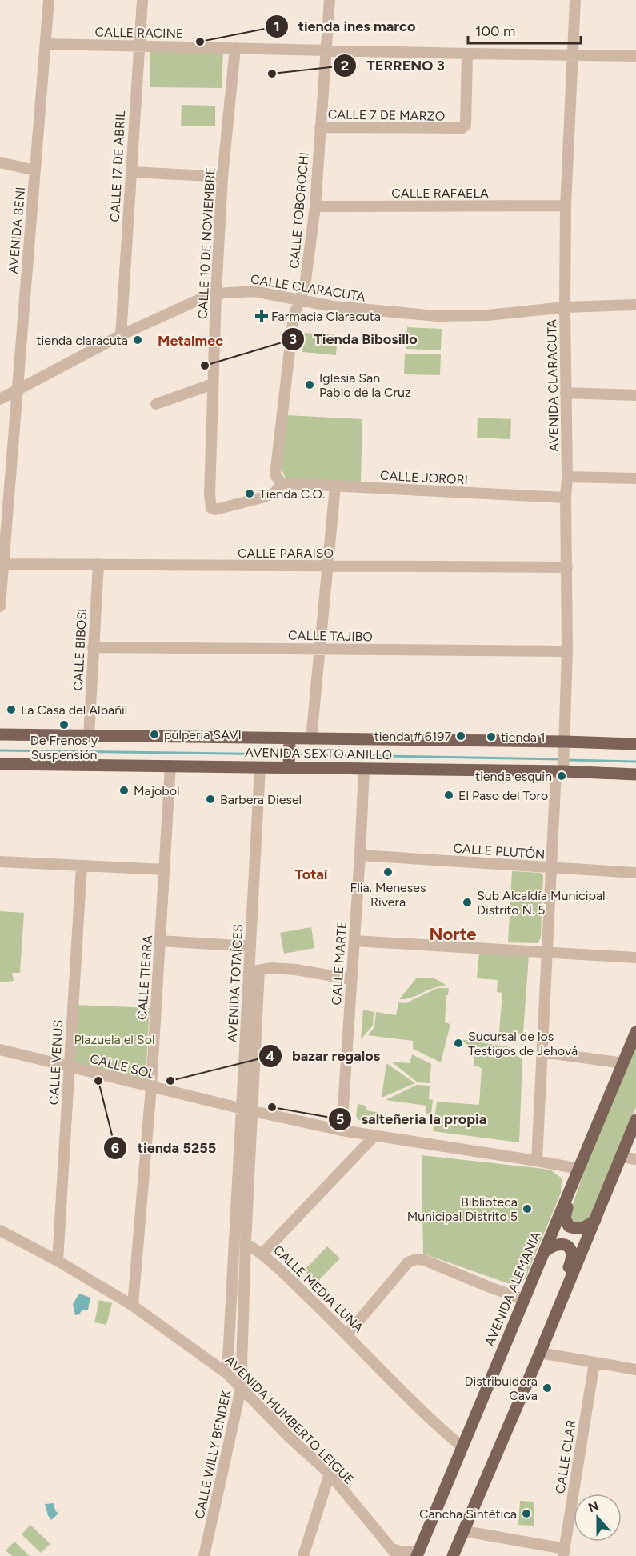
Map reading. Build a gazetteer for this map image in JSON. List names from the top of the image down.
{
  "streets": {
    "main road": ["AVENIDA SEXTO ANILLO", "AVENIDA ALEMANIA"],
    "street": [
      "CALLE RACINE",
      "CALLE 7 DE MARZO",
      "CALLE 17 DE ABRIL",
      "CALLE RAFAELA",
      "CALLE TOBOROCHI",
      "AVENIDA BENI",
      "CALLE 10 DE NOVIEMBRE",
      "CALLE CLARACUTA",
      "AVENIDA CLARACUTA",
      "CALLE JORORI",
      "CALLE PARAISO",
      "CALLE TAJIBO",
      "CALLE BIBOSI",
      "CALLE PLUTÓN",
      "CALLE MARTE",
      "CALLE TIERRA",
      "AVENIDA TOTAÍCES",
      "CALLE VENUS",
      "CALLE SOL",
      "CALLE MEDIA LUNA",
      "AVENIDA HUMBERTO LEIGUE",
      "CALLE WILLY BENDEK",
      "CALLE CLAR"
    ]
  },
  "crossings": [
    ["CALLE RACINE", "CALLE 7 DE MARZO"],
    ["CALLE RACINE", "CALLE 17 DE ABRIL"],
    ["CALLE RACINE", "CALLE TOBOROCHI"],
    ["CALLE RACINE", "AVENIDA BENI"],
    ["CALLE RACINE", "CALLE 10 DE NOVIEMBRE"],
    ["CALLE RACINE", "AVENIDA CLARACUTA"],
    ["CALLE 7 DE MARZO", "CALLE TOBOROCHI"],
    ["CALLE 17 DE ABRIL", "CALLE CLARACUTA"],
    ["CALLE RAFAELA", "CALLE TOBOROCHI"],
    ["CALLE RAFAELA", "AVENIDA CLARACUTA"],
    ["CALLE TOBOROCHI", "CALLE 10 DE NOVIEMBRE"],
    ["CALLE TOBOROCHI", "CALLE CLARACUTA"],
    ["CALLE TOBOROCHI", "CALLE JORORI"],
    ["AVENIDA BENI", "CALLE CLARACUTA"],
    ["AVENIDA BENI", "CALLE PARAISO"],
    ["CALLE 10 DE NOVIEMBRE", "CALLE CLARACUTA"],
    ["CALLE 10 DE NOVIEMBRE", "CALLE JORORI"],
    ["CALLE CLARACUTA", "AVENIDA CLARACUTA"],
    ["AVENIDA CLARACUTA", "CALLE JORORI"],
    ["AVENIDA CLARACUTA", "CALLE PARAISO"],
    ["AVENIDA CLARACUTA", "CALLE TAJIBO"],
    ["AVENIDA CLARACUTA", "AVENIDA SEXTO ANILLO"],
    ["AVENIDA CLARACUTA", "CALLE PLUTÓN"],
    ["AVENIDA CLARACUTA", "CALLE SOL"],
    ["CALLE PARAISO", "CALLE BIBOSI"],
    ["CALLE TAJIBO", "CALLE BIBOSI"],
    ["CALLE BIBOSI", "AVENIDA SEXTO ANILLO"],
    ["AVENIDA SEXTO ANILLO", "CALLE MARTE"],
    ["AVENIDA SEXTO ANILLO", "CALLE TIERRA"],
    ["AVENIDA SEXTO ANILLO", "AVENIDA TOTAÍCES"],
    ["CALLE PLUTÓN", "CALLE MARTE"],
    ["CALLE MARTE", "CALLE SOL"],
    ["CALLE TIERRA", "CALLE SOL"],
    ["CALLE TIERRA", "AVENIDA HUMBERTO LEIGUE"],
    ["AVENIDA TOTAÍCES", "CALLE SOL"],
    ["AVENIDA TOTAÍCES", "AVENIDA HUMBERTO LEIGUE"],
    ["CALLE VENUS", "CALLE SOL"],
    ["CALLE VENUS", "AVENIDA HUMBERTO LEIGUE"],
    ["CALLE SOL", "AVENIDA ALEMANIA"],
    ["CALLE MEDIA LUNA", "AVENIDA ALEMANIA"],
    ["CALLE MEDIA LUNA", "CALLE WILLY BENDEK"],
    ["AVENIDA HUMBERTO LEIGUE", "CALLE WILLY BENDEK"]
  ],
  "districts": ["Metalmec", "Totaí", "Norte"],
  "parks": ["Plazuela el Sol"],
  "places": {
    "other": [
      "tienda ines marco",
      "TERRENO 3",
      "tienda claracuta",
      "Tienda Bibosillo",
      "Iglesia San Pablo de la Cruz",
      "Tienda C.O.",
      "La Casa del Albañil",
      "De Frenos y Suspensión",
      "pulperia SAVI",
      "tienda # 6197",
      "tienda 1",
      "tienda esquin",
      "Majobol",
      "El Paso del Toro",
      "Barbera Diesel",
      "Flia. Meneses Rivera",
      "Sub Alcaldía Municipal Distrito N. 5",
      "Sucursal de los Testigos de Jehová",
      "tienda 5255",
      "bazar regalos",
      "salteñeria la propia",
      "Biblioteca Municipal Distrito 5",
      "Distribuidora Cava",
      "Cancha Sintética"
    ],
    "health": ["Farmacia Claracuta"]
  },
  "scale_bar": "100 m",
  "north": "top"
}
